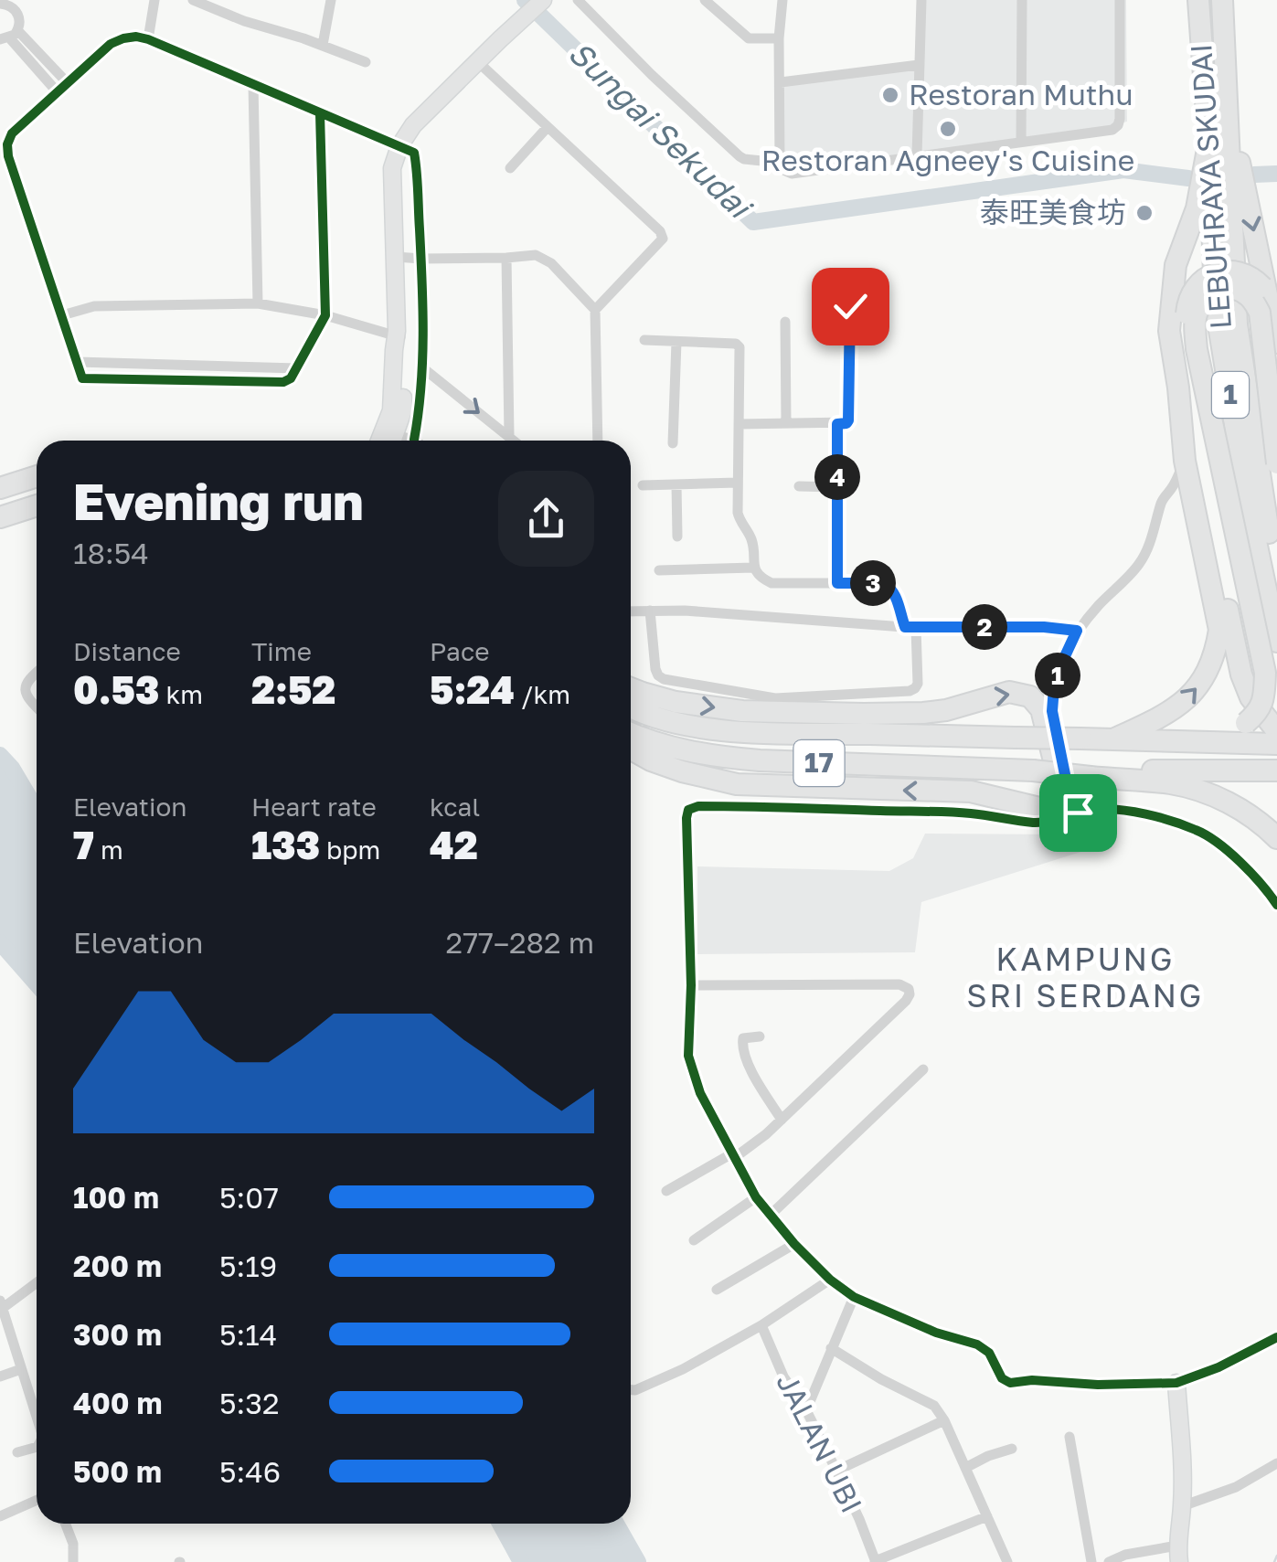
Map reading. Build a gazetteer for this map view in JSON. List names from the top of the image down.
{
  "streets": {
    "highway": ["LEBUHRAYA SKUDAI", "1", "17"],
    "street": ["JALAN UBI"]
  },
  "districts": ["KAMPUNG SRI SERDANG"],
  "water": ["Sungai Sekudai"],
  "places": ["Restoran Muthu", "Restoran Agneey's Cuisine", "泰旺美食坊"],
  "page": {
    "heading": ["Evening run", "18:54"],
    "pins": [
      "4",
      "3",
      "2",
      "1"
    ],
    "stats": [
      ["Distance", "0.53 km"],
      ["Time", "2:52"],
      ["Pace", "5:24 /km"],
      ["Elevation", "7 m"],
      ["Heart rate", "133 bpm"],
      ["kcal", "42"]
    ],
    "chart": ["Elevation", "277–282 m"],
    "list": [
      {
        "name": "100 m",
        "note": "5:07"
      },
      {
        "name": "200 m",
        "note": "5:19"
      },
      {
        "name": "300 m",
        "note": "5:14"
      },
      {
        "name": "400 m",
        "note": "5:32"
      },
      {
        "name": "500 m",
        "note": "5:46"
      }
    ]
  }
}
